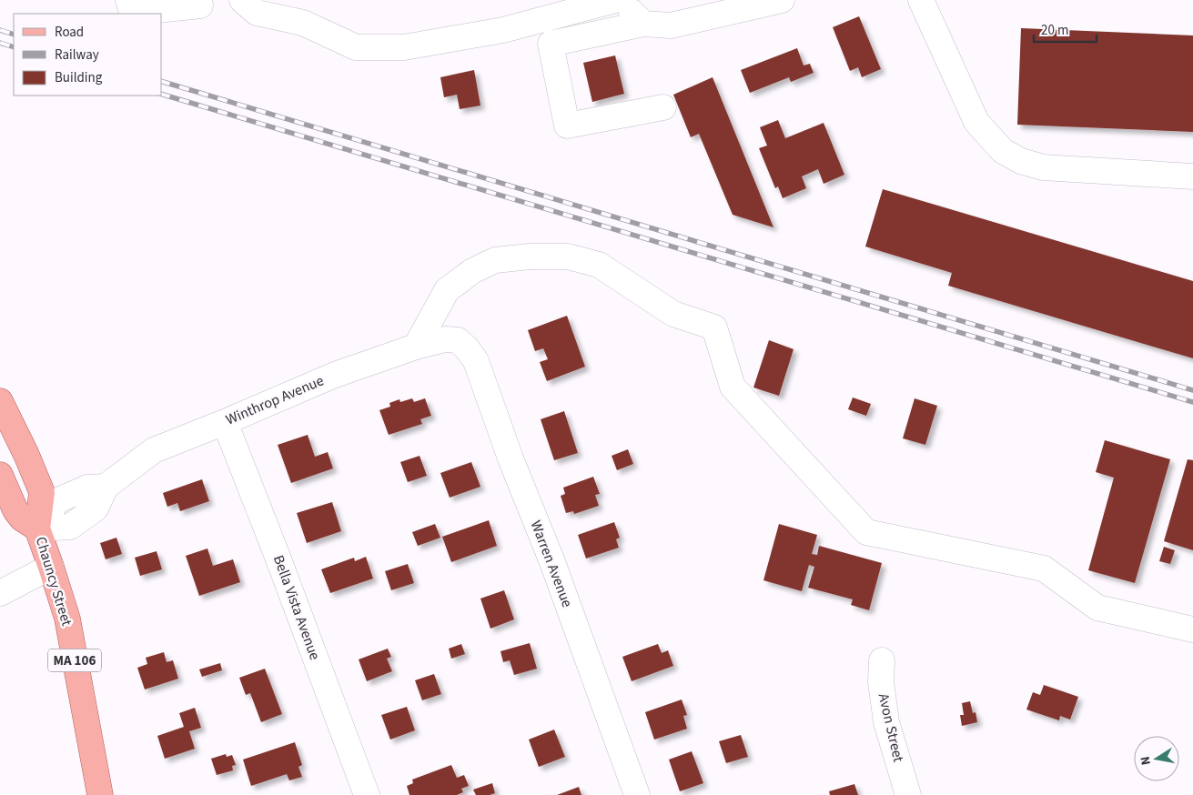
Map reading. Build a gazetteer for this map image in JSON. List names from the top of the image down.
{
  "streets": {
    "main road": ["Chauncy Street", "MA 106"],
    "street": [
      "Winthrop Avenue",
      "Warren Avenue",
      "Bella Vista Avenue",
      "Avon Street"
    ]
  },
  "crossings": [
    ["Winthrop Avenue", "Warren Avenue"],
    ["Winthrop Avenue", "Chauncy Street"],
    ["Winthrop Avenue", "Bella Vista Avenue"]
  ],
  "legend": ["Road", "Railway", "Building"],
  "scale_bar": "20 m",
  "north": "left"
}
